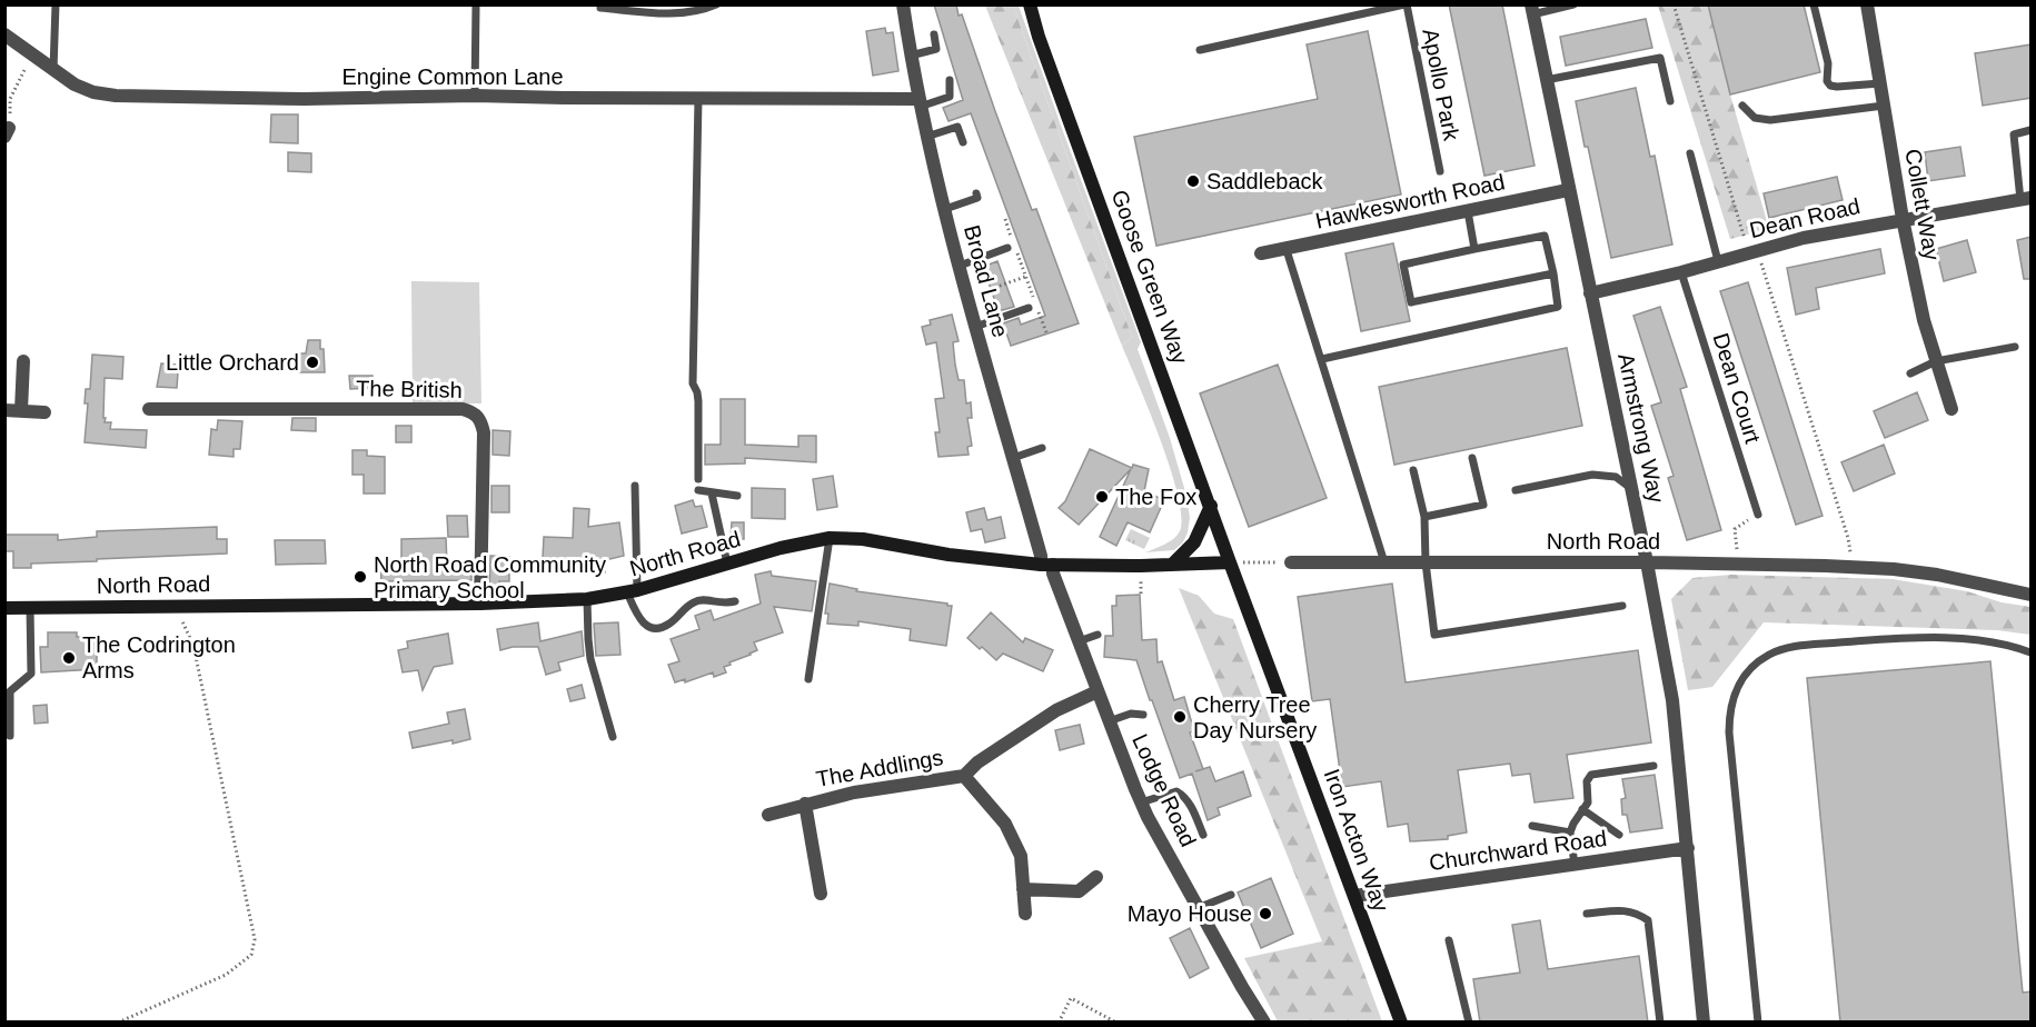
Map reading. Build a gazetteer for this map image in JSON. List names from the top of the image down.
{
  "streets": {
    "street": [
      "Engine Common Lane",
      "Hawkesworth Road",
      "Collett Way",
      "Dean Road",
      "Goose Green Way",
      "Broad Lane",
      "The British",
      "Armstrong Way",
      "North Road",
      "The Addlings",
      "Lodge Road",
      "Iron Acton Way",
      "Churchward Road"
    ],
    "lane": ["Apollo Park", "Dean Court"]
  },
  "crossings": [
    ["Engine Common Lane", "Broad Lane"],
    ["Hawkesworth Road", "Armstrong Way"],
    ["Collett Way", "Dean Road"],
    ["Dean Road", "Dean Court"],
    ["Dean Road", "Armstrong Way"],
    ["Goose Green Way", "North Road"],
    ["Goose Green Way", "Iron Acton Way"],
    ["Broad Lane", "North Road"],
    ["Broad Lane", "Lodge Road"],
    ["The British", "North Road"],
    ["Armstrong Way", "North Road"],
    ["Armstrong Way", "Churchward Road"],
    ["North Road", "Lodge Road"],
    ["North Road", "Iron Acton Way"],
    ["The Addlings", "Lodge Road"],
    ["Iron Acton Way", "Churchward Road"]
  ],
  "places": [
    "Saddleback",
    "Little Orchard",
    "The Fox",
    "North Road Community Primary School",
    "The Codrington Arms",
    "Cherry Tree Day Nursery",
    "Mayo House"
  ]
}
